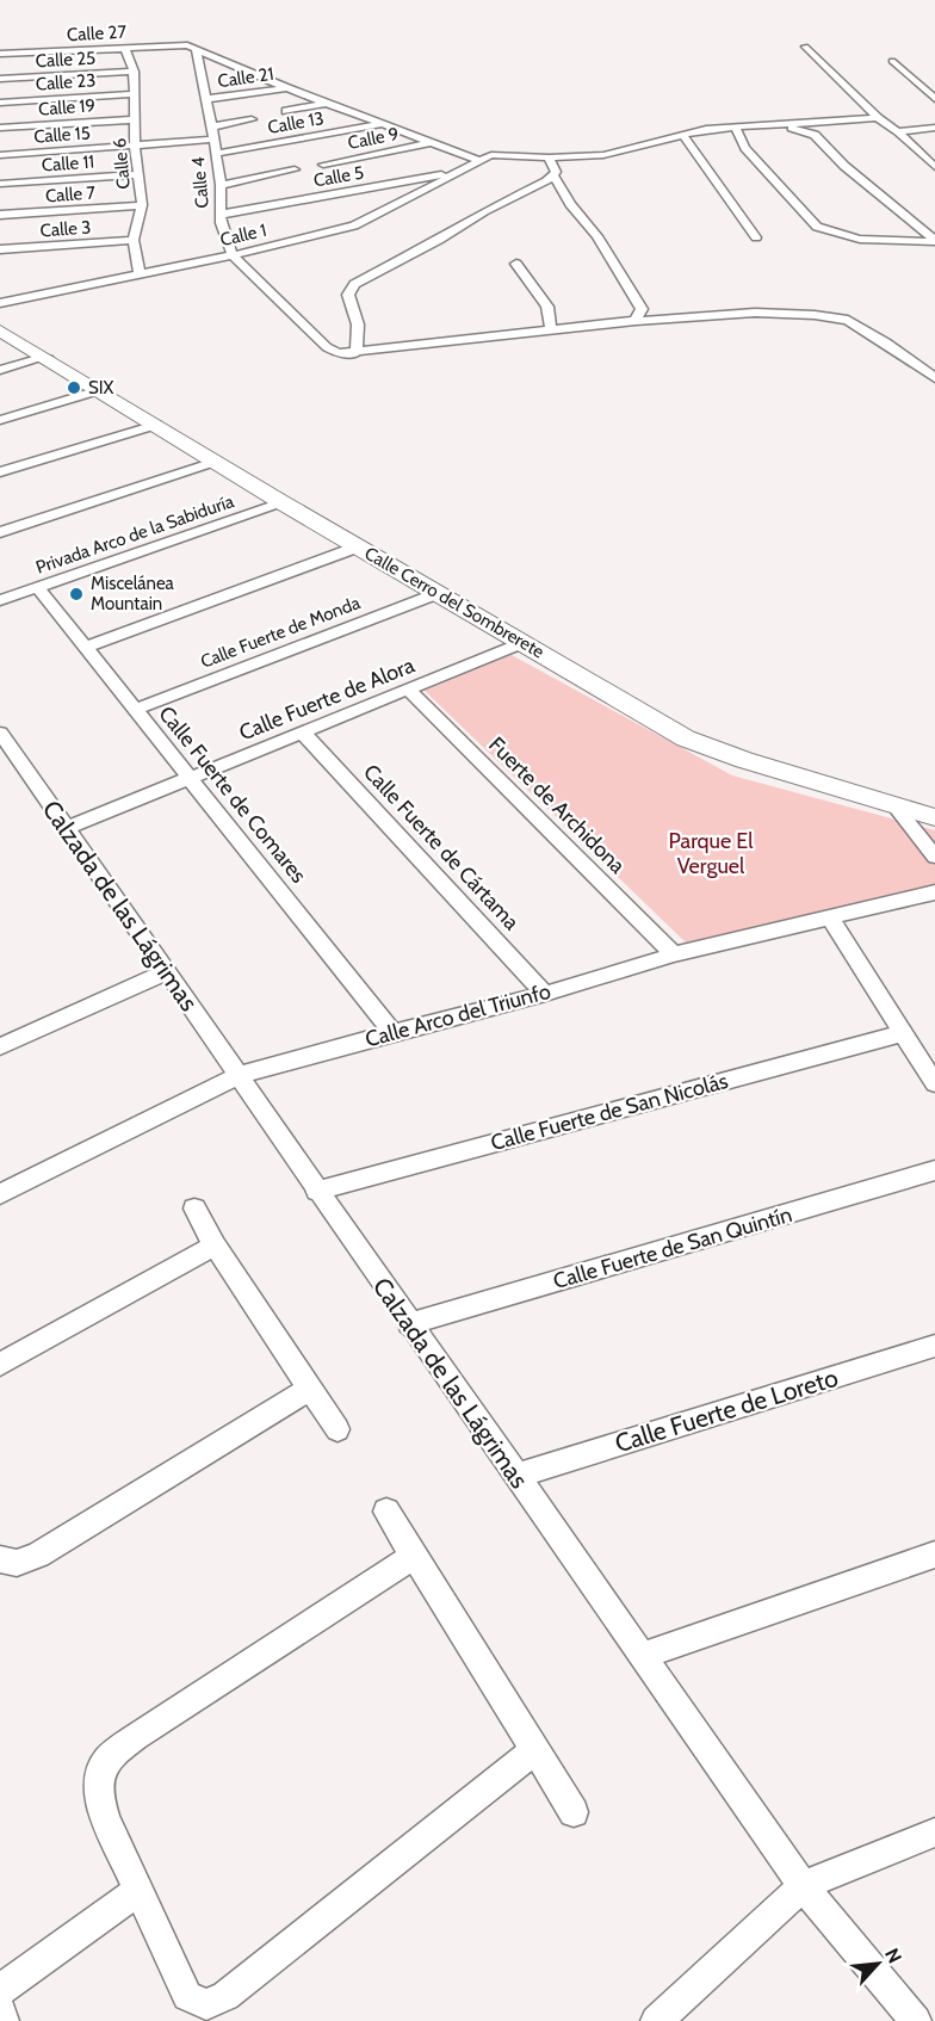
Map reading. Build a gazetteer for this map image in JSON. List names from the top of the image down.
{
  "streets": {
    "street": [
      "Calle 27",
      "Calle 25",
      "Calle 21",
      "Calle 23",
      "Calle 19",
      "Calle 13",
      "Calle 15",
      "Calle 9",
      "Calle 11",
      "Calle 6",
      "Calle 5",
      "Calle 4",
      "Calle 7",
      "Calle 3",
      "Calle 1",
      "Privada Arco de la Sabiduría",
      "Calle Cerro del Sombrerete",
      "Calle Fuerte de Monda",
      "Calle Fuerte de Alora",
      "Calle Fuerte de Comares",
      "Fuerte de Archidona",
      "Calle Fuerte de Cártama",
      "Calzada de las Lágrimas",
      "Calle Arco del Triunfo",
      "Calle Fuerte de San Nicolás",
      "Calle Fuerte de San Quintín",
      "Calle Fuerte de Loreto"
    ]
  },
  "crossings": [
    ["Calle 27", "Calle 6"],
    ["Calle 27", "Calle 4"],
    ["Calle 25", "Calle 6"],
    ["Calle 21", "Calle 4"],
    ["Calle 23", "Calle 6"],
    ["Calle 19", "Calle 6"],
    ["Calle 13", "Calle 4"],
    ["Calle 15", "Calle 6"],
    ["Calle 15", "Calle 4"],
    ["Calle 11", "Calle 6"],
    ["Calle 6", "Calle 7"],
    ["Calle 6", "Calle 3"],
    ["Calle 6", "Calle 1"],
    ["Calle 5", "Calle 4"],
    ["Calle 5", "Calle 1"],
    ["Calle 4", "Calle 1"],
    ["Privada Arco de la Sabiduría", "Calle Cerro del Sombrerete"],
    ["Privada Arco de la Sabiduría", "Calle Fuerte de Comares"],
    ["Calle Cerro del Sombrerete", "Calle Fuerte de Monda"],
    ["Calle Cerro del Sombrerete", "Calle Fuerte de Alora"],
    ["Calle Fuerte de Monda", "Calle Fuerte de Comares"],
    ["Calle Fuerte de Alora", "Calle Fuerte de Comares"],
    ["Calle Fuerte de Alora", "Fuerte de Archidona"],
    ["Calle Fuerte de Alora", "Calle Fuerte de Cártama"],
    ["Calle Fuerte de Alora", "Calzada de las Lágrimas"],
    ["Calle Fuerte de Comares", "Calle Arco del Triunfo"],
    ["Fuerte de Archidona", "Calle Arco del Triunfo"],
    ["Calle Fuerte de Cártama", "Calle Arco del Triunfo"],
    ["Calzada de las Lágrimas", "Calle Arco del Triunfo"],
    ["Calzada de las Lágrimas", "Calle Fuerte de San Nicolás"],
    ["Calzada de las Lágrimas", "Calle Fuerte de San Quintín"],
    ["Calzada de las Lágrimas", "Calle Fuerte de Loreto"]
  ],
  "parks": ["Parque El Verguel"],
  "places": ["SIX", "Miscelánea Mountain"],
  "north": "top right"
}
